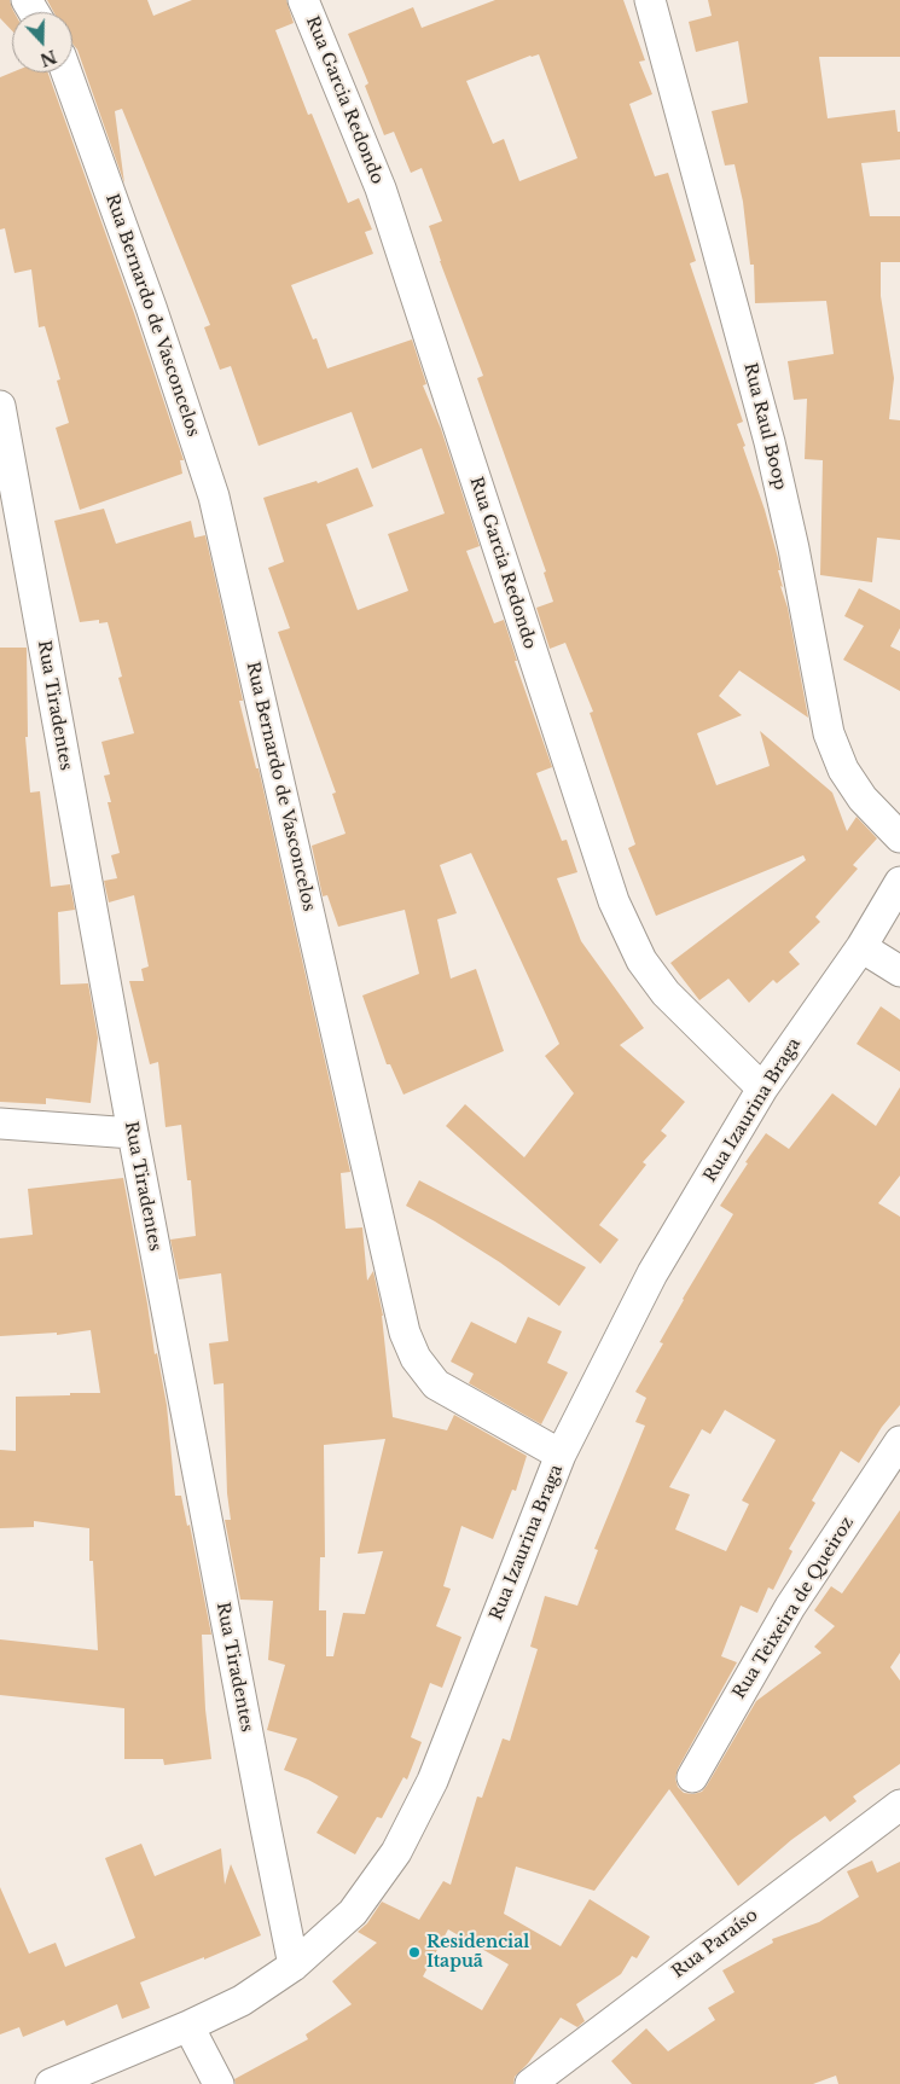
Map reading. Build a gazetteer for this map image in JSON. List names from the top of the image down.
{
  "streets": {
    "street": [
      "Rua Garcia Redondo",
      "Rua Bernardo de Vasconcelos",
      "Rua Raul Boop",
      "Rua Tiradentes",
      "Rua Izaurina Braga",
      "Rua Teixeira de Queiroz",
      "Rua Paraíso"
    ]
  },
  "crossings": [
    ["Rua Garcia Redondo", "Rua Izaurina Braga"],
    ["Rua Bernardo de Vasconcelos", "Rua Izaurina Braga"],
    ["Rua Tiradentes", "Rua Izaurina Braga"]
  ],
  "places": ["Residencial Itapuã"],
  "north": "bottom"
}
